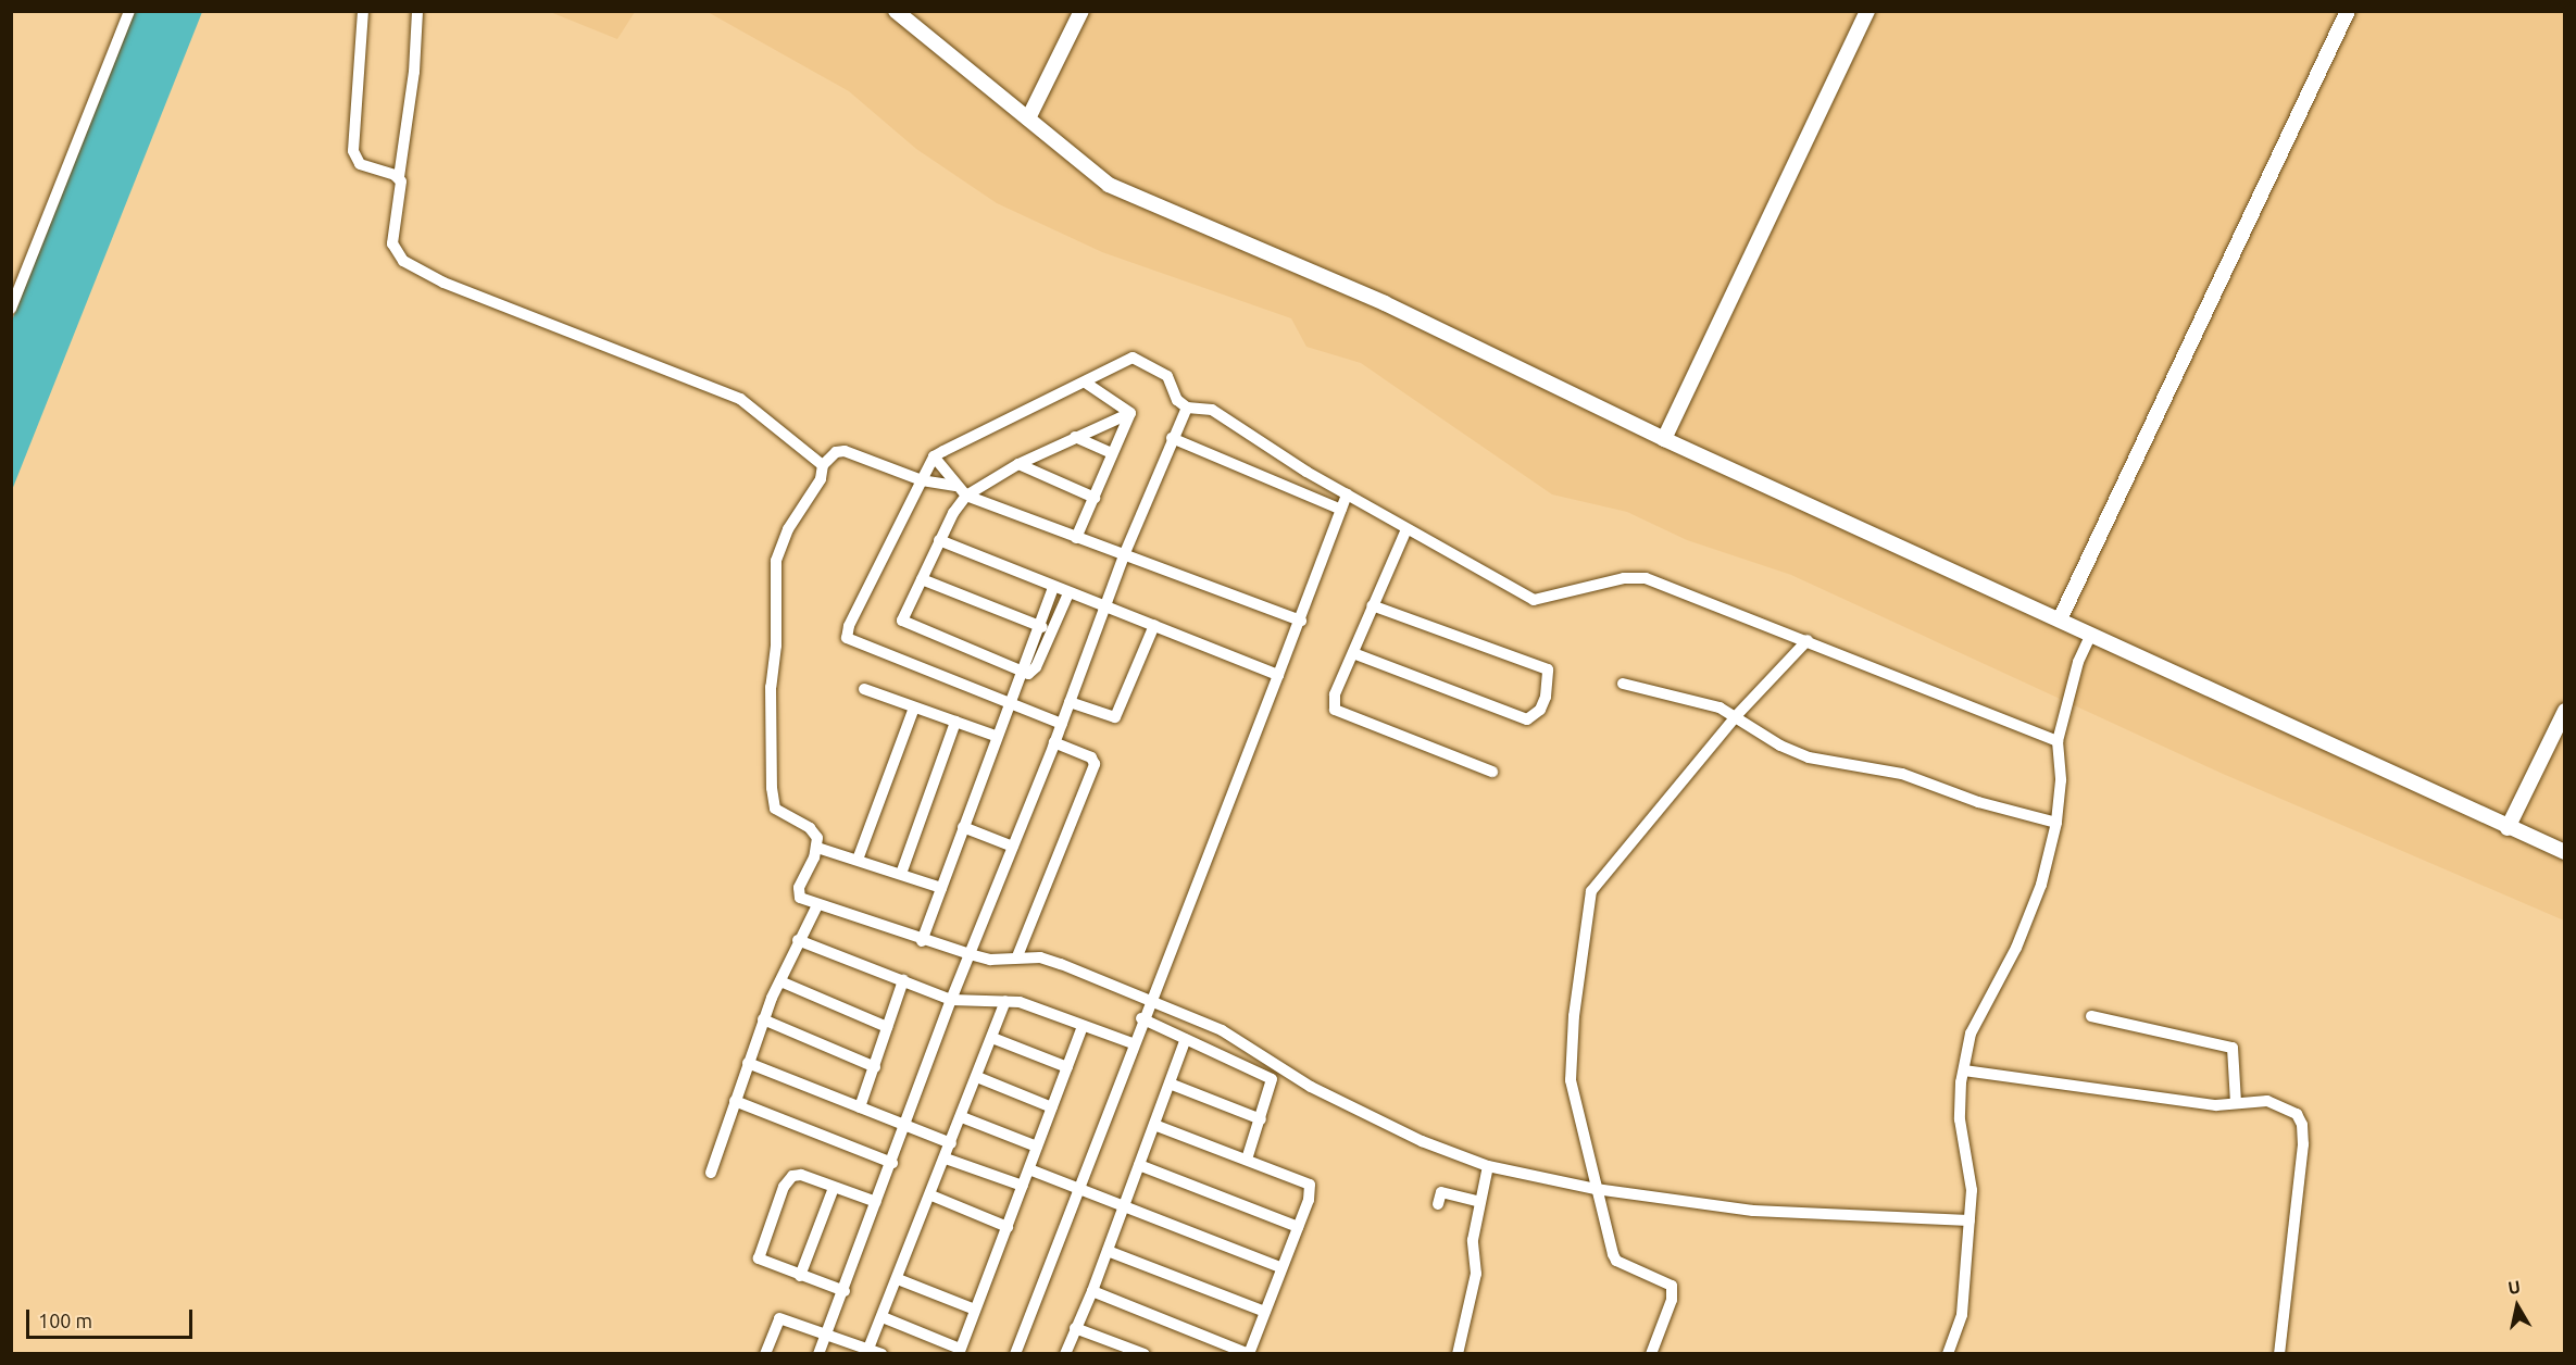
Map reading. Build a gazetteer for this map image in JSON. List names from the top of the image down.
{
  "scale_bar": "100 m",
  "north": "top"
}
